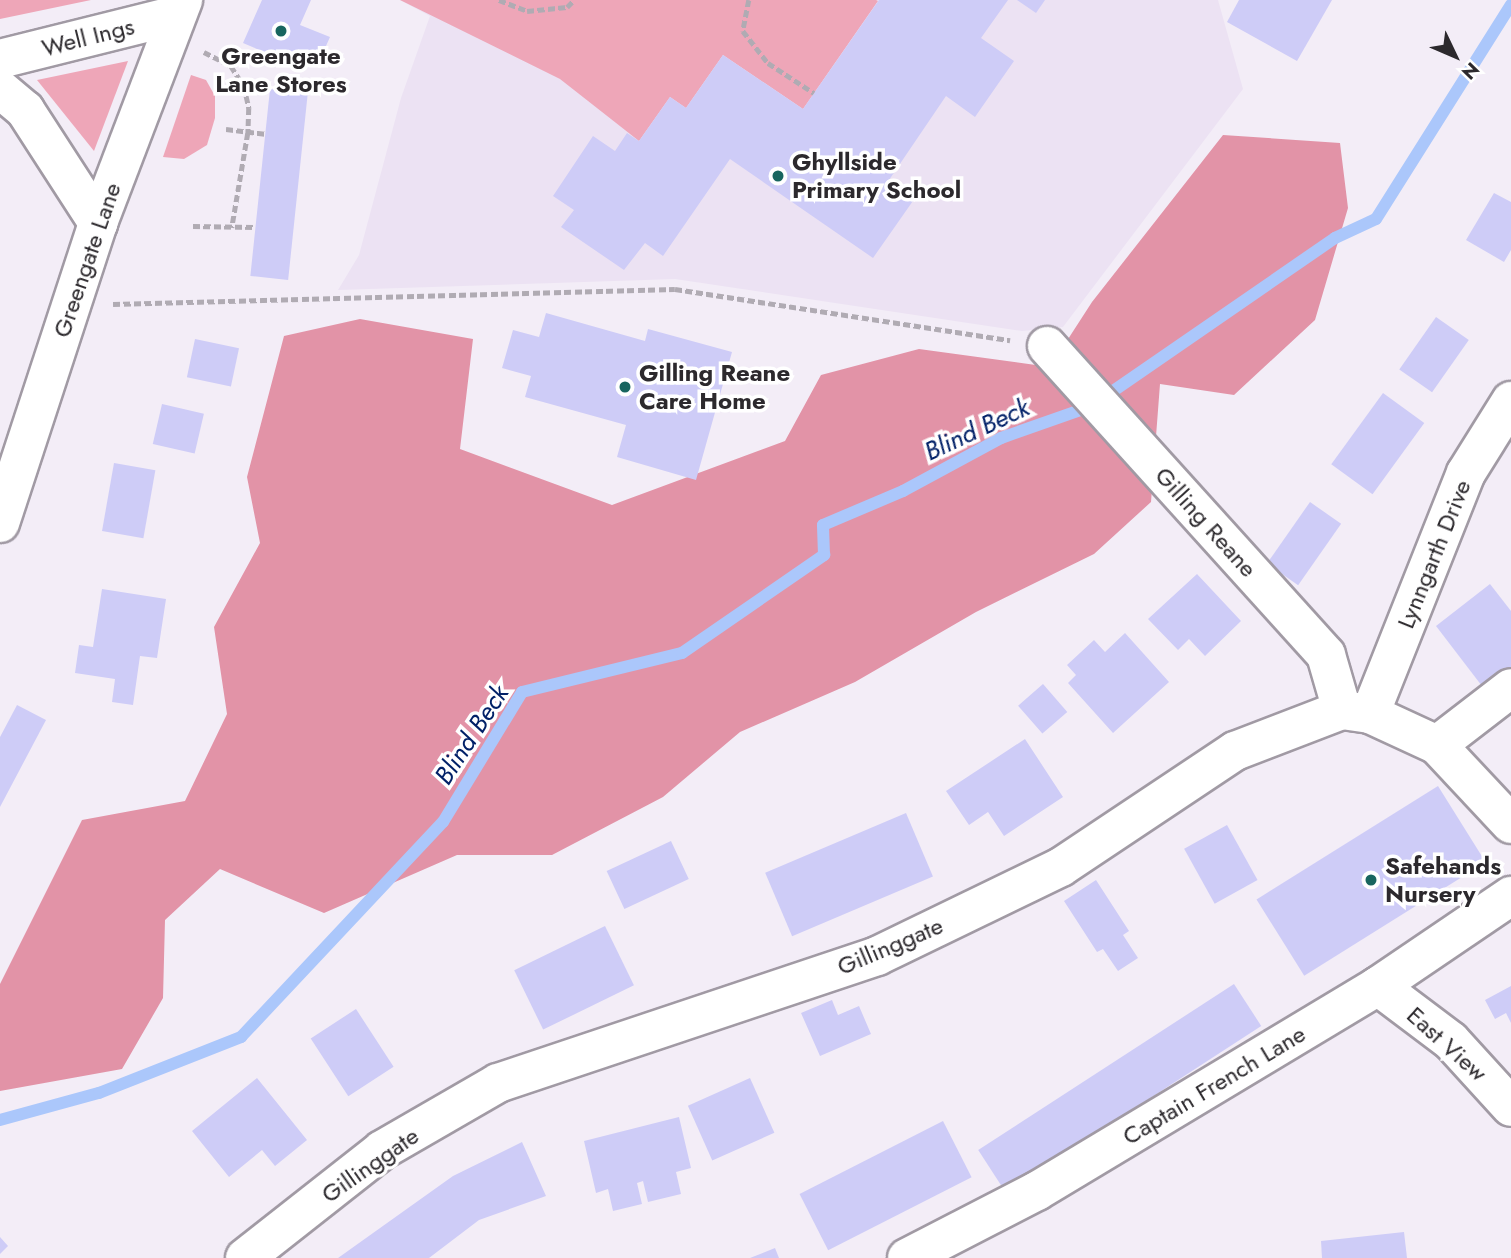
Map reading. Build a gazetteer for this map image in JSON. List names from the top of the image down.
{
  "streets": {
    "street": [
      "Well Ings",
      "Greengate Lane",
      "Gilling Reane",
      "Lynngarth Drive",
      "Gillinggate",
      "East View",
      "Captain French Lane"
    ]
  },
  "crossings": [
    ["Well Ings", "Greengate Lane"],
    ["Gilling Reane", "Lynngarth Drive"],
    ["Gilling Reane", "Gillinggate"],
    ["Lynngarth Drive", "Gillinggate"],
    ["East View", "Captain French Lane"]
  ],
  "water": ["Blind Beck"],
  "places": [
    "Greengate Lane Stores",
    "Ghyllside Primary School",
    "Gilling Reane Care Home",
    "Safehands Nursery"
  ],
  "north": "bottom right"
}
